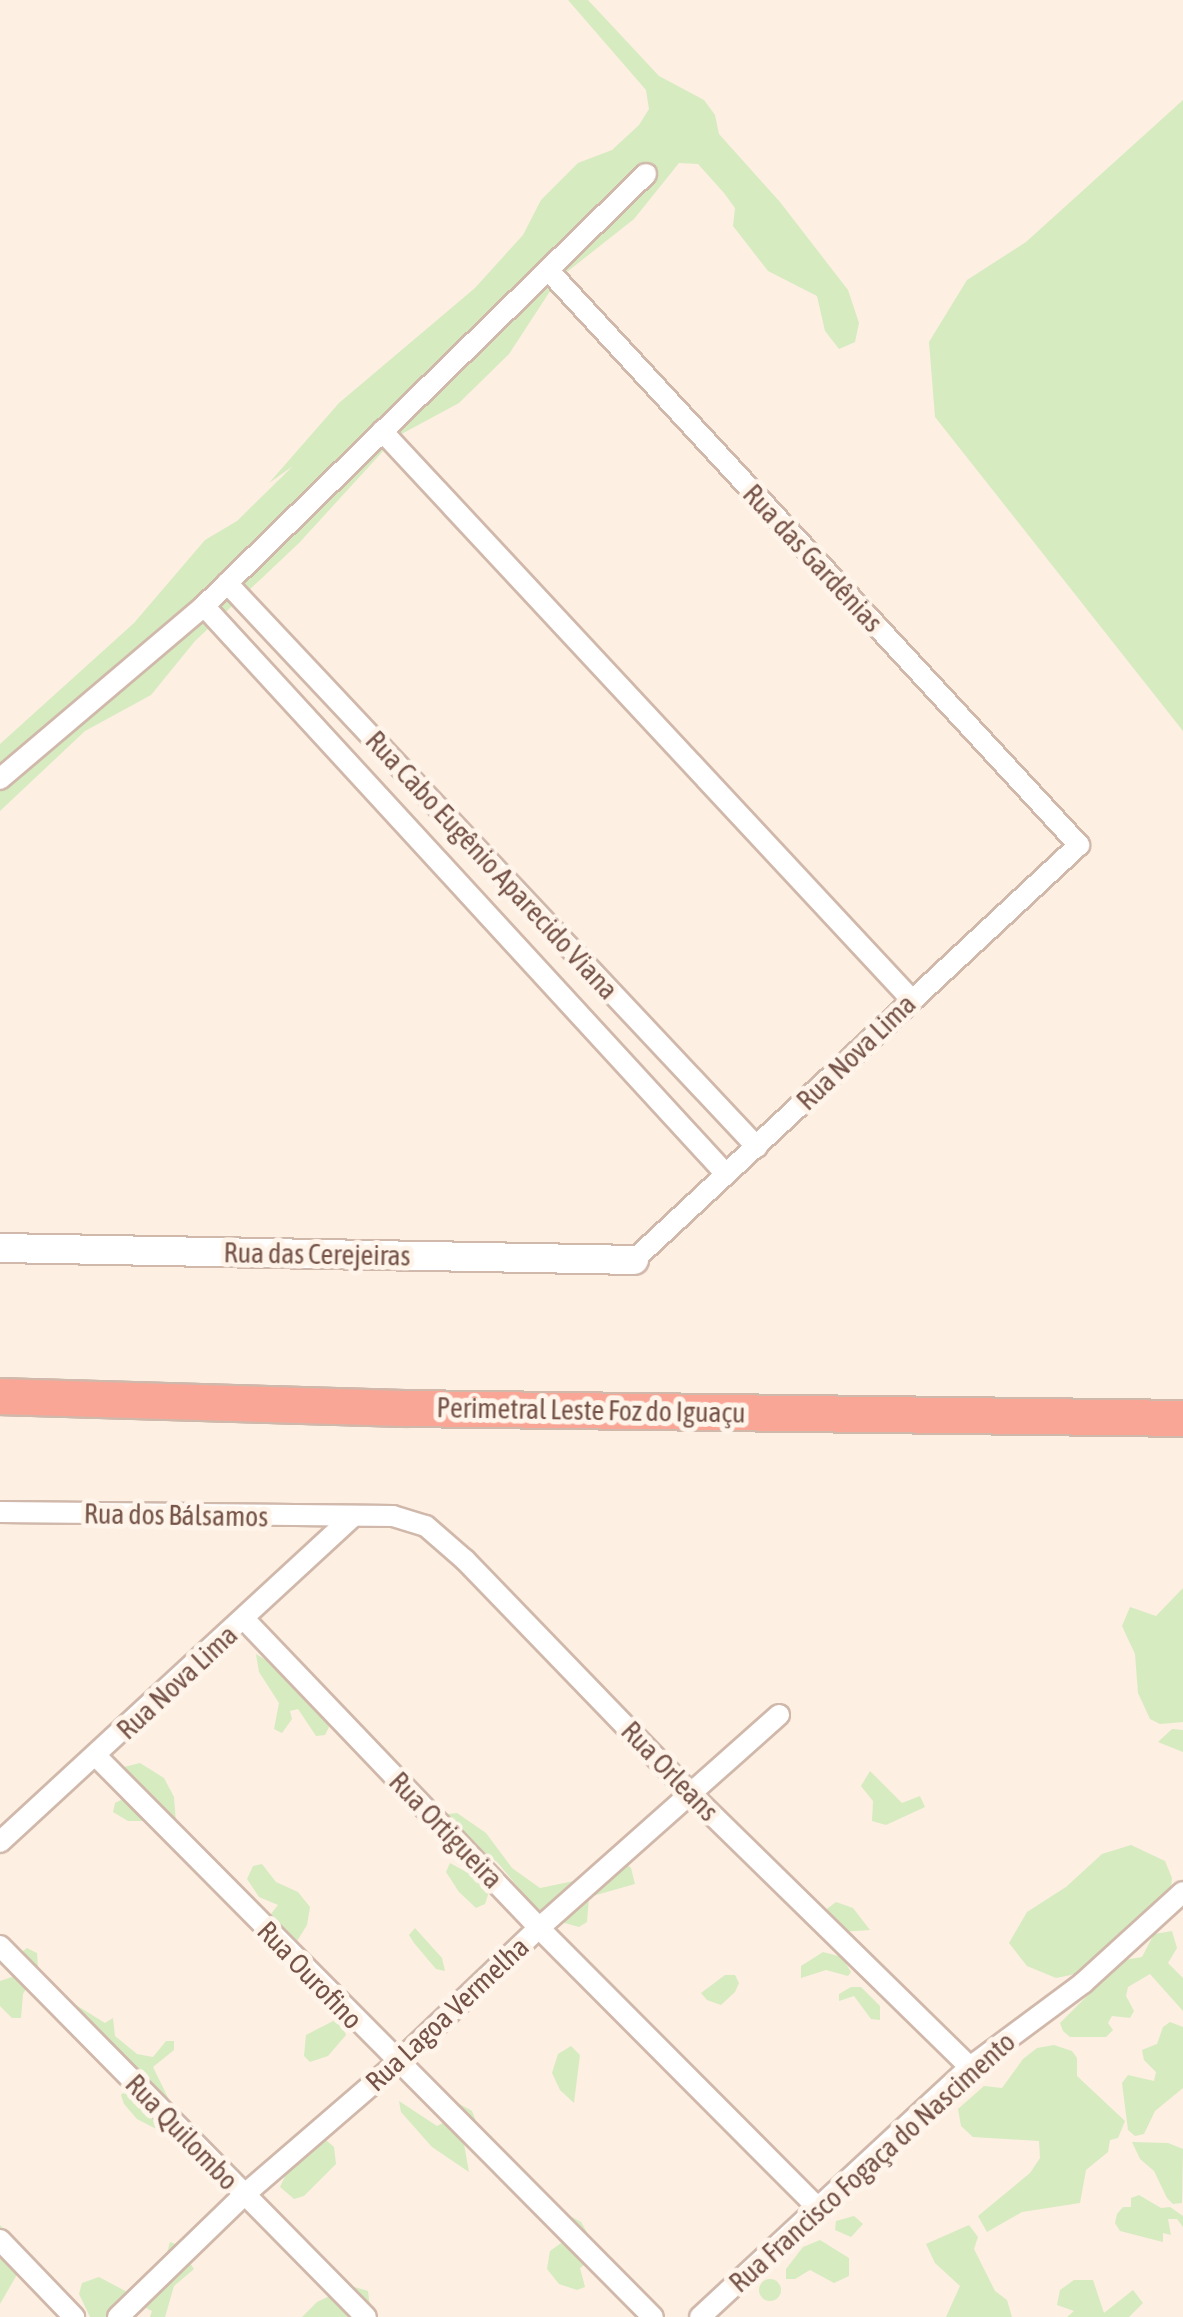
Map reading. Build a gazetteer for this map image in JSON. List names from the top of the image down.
{
  "streets": {
    "highway": ["Perimetral Leste Foz do Iguaçu"],
    "street": [
      "Rua das Gardênias",
      "Rua Cabo Eugênio Aparecido Viana",
      "Rua Nova Lima",
      "Rua das Cerejeiras",
      "Rua dos Bálsamos",
      "Rua Orleans",
      "Rua Ortigueira",
      "Rua Ourofino",
      "Rua Lagoa Vermelha",
      "Rua Quilombo",
      "Rua Francisco Fogaça do Nascimento"
    ]
  },
  "crossings": [
    ["Rua das Gardênias", "Rua Nova Lima"],
    ["Rua Cabo Eugênio Aparecido Viana", "Rua Nova Lima"],
    ["Rua Nova Lima", "Rua das Cerejeiras"],
    ["Rua Nova Lima", "Rua dos Bálsamos"],
    ["Rua Nova Lima", "Rua Orleans"],
    ["Rua Nova Lima", "Rua Ortigueira"],
    ["Rua Nova Lima", "Rua Ourofino"],
    ["Rua dos Bálsamos", "Rua Orleans"],
    ["Rua Orleans", "Rua Lagoa Vermelha"],
    ["Rua Orleans", "Rua Francisco Fogaça do Nascimento"],
    ["Rua Ortigueira", "Rua Lagoa Vermelha"],
    ["Rua Ortigueira", "Rua Francisco Fogaça do Nascimento"],
    ["Rua Ourofino", "Rua Lagoa Vermelha"],
    ["Rua Lagoa Vermelha", "Rua Quilombo"]
  ]
}
